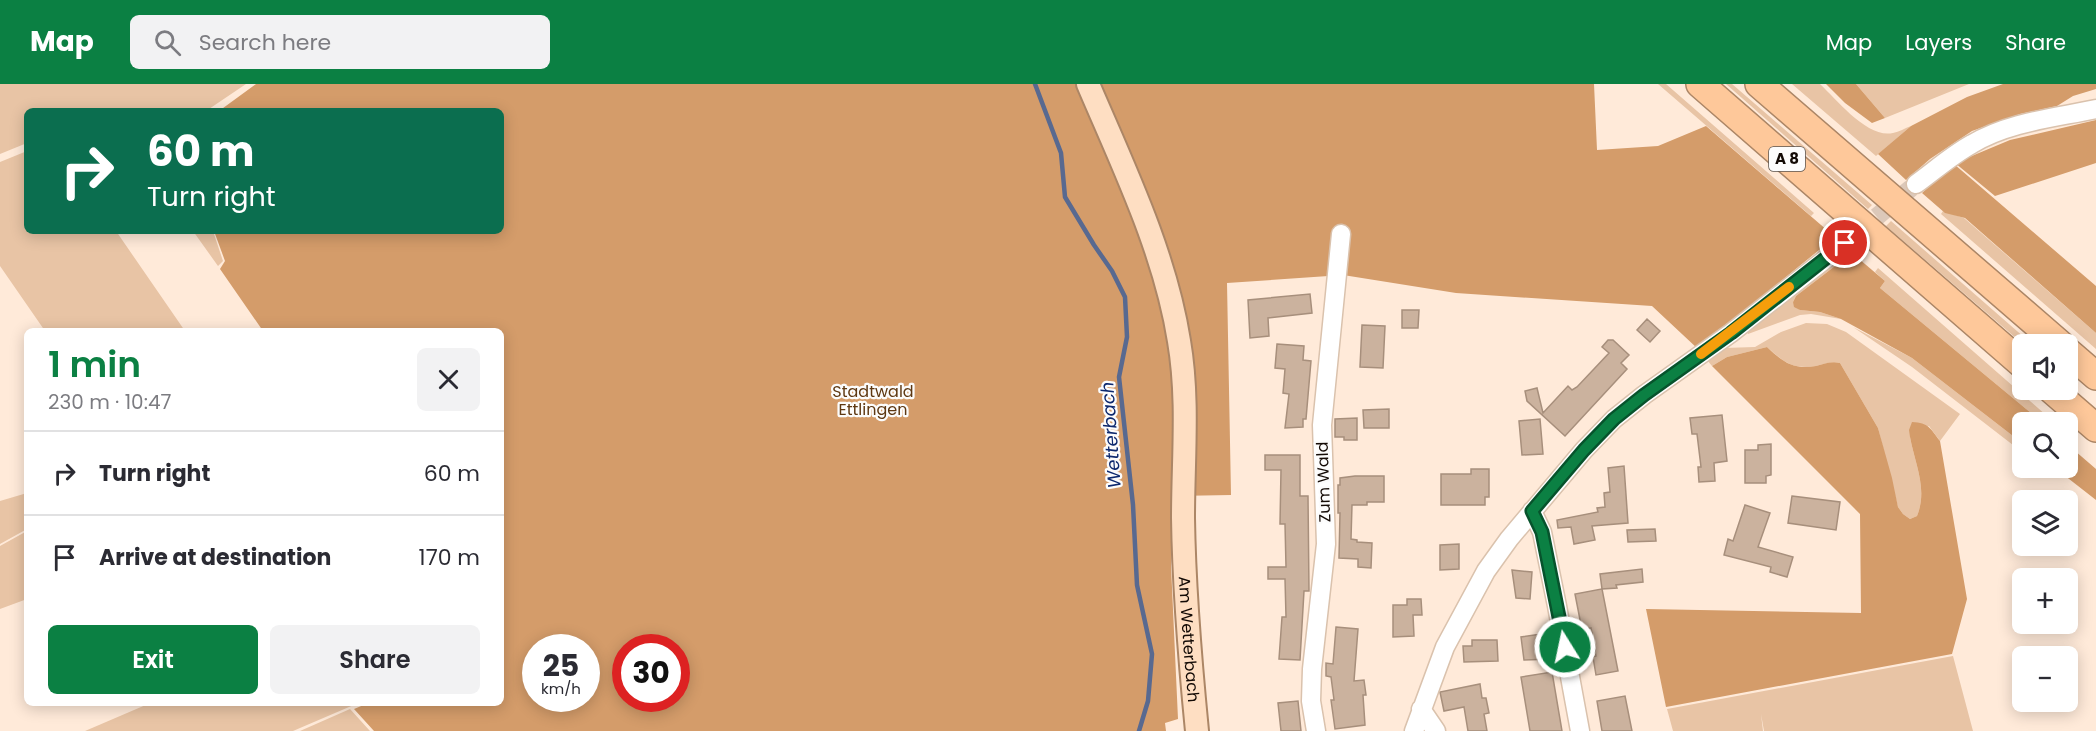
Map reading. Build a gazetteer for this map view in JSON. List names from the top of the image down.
{
  "streets": {
    "highway": ["A 8"],
    "main road": ["Am Wetterbach"],
    "street": ["Zum Wald"]
  },
  "water": ["Wetterbach"],
  "parks": ["Stadtwald Ettlingen"],
  "page": {
    "header": "Map",
    "search": "Search here",
    "nav": ["Map", "Layers", "Share"],
    "turn": ["60 m", "Turn right"],
    "heading": ["1 min", "230 m · 10:47"],
    "map_buttons": ["+", "−"],
    "list": [
      {
        "name": "Turn right",
        "value": "60 m"
      },
      {
        "name": "Arrive at destination",
        "value": "170 m"
      }
    ],
    "buttons": ["Exit", "Share"],
    "speed": "25 km/h",
    "limit": "30"
  }
}
